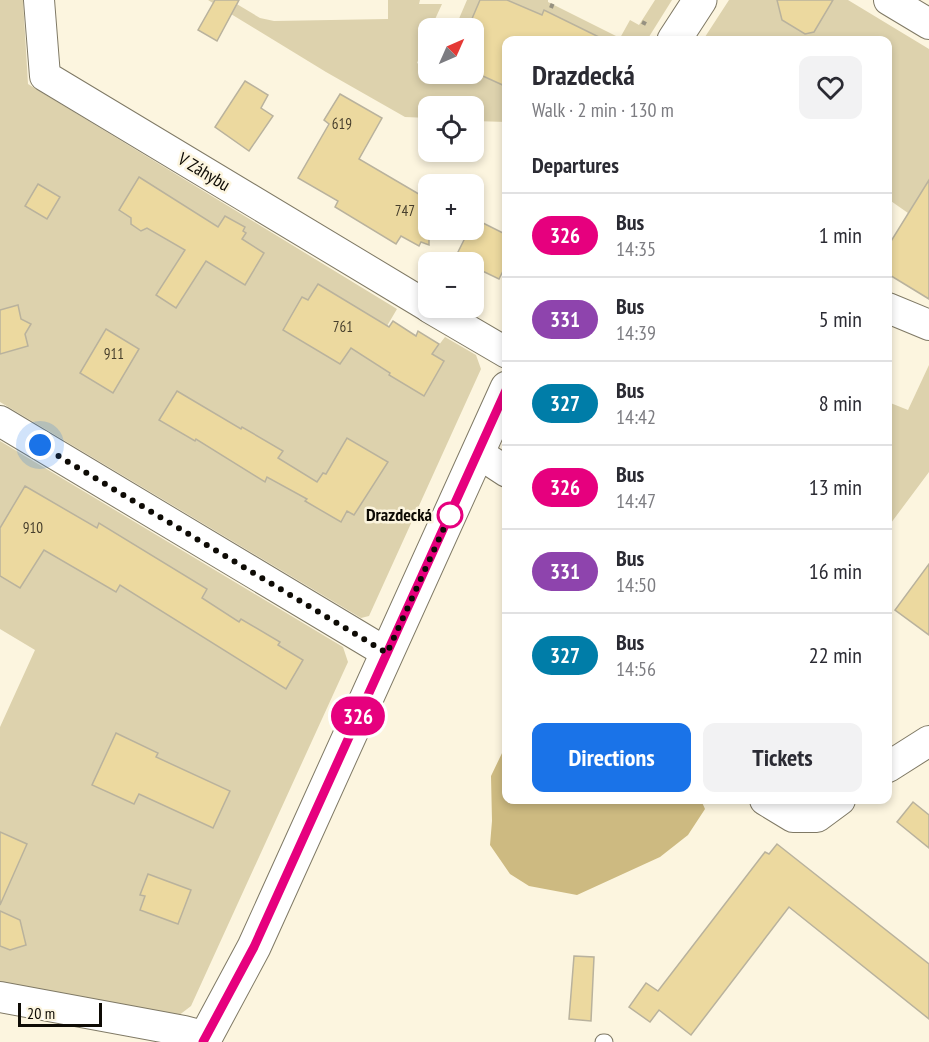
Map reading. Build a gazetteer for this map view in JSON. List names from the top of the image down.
{
  "streets": {
    "street": ["V Záhybu"]
  },
  "places": ["Drazdecká"],
  "lines": ["bus line 326"],
  "house_numbers": [
    "619",
    "747",
    "761",
    "911",
    "910"
  ],
  "scale_bar": "20 m",
  "north": "top right",
  "page": {
    "on_map": "326",
    "map_buttons": ["+", "−"],
    "heading": [
      ["Drazdecká", "Walk · 2 min · 130 m"],
      "Departures"
    ],
    "list": [
      {
        "mark": "326",
        "name": "Bus",
        "note": "14:35",
        "value": "1 min"
      },
      {
        "mark": "331",
        "name": "Bus",
        "note": "14:39",
        "value": "5 min"
      },
      {
        "mark": "327",
        "name": "Bus",
        "note": "14:42",
        "value": "8 min"
      },
      {
        "mark": "326",
        "name": "Bus",
        "note": "14:47",
        "value": "13 min"
      },
      {
        "mark": "331",
        "name": "Bus",
        "note": "14:50",
        "value": "16 min"
      },
      {
        "mark": "327",
        "name": "Bus",
        "note": "14:56",
        "value": "22 min"
      }
    ],
    "buttons": ["Directions", "Tickets"],
    "scale": "20 m"
  }
}
